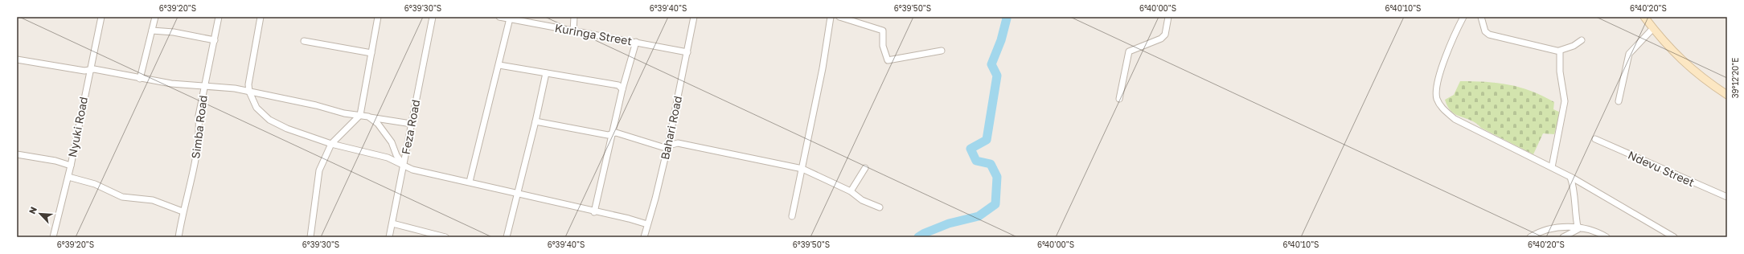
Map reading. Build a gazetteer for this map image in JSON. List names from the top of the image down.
{
  "streets": {
    "street": [
      "Kuringa Street",
      "Nyuki Road",
      "Simba Road",
      "Feza Road",
      "Bahari Road",
      "Ndevu Street"
    ]
  },
  "crossings": [
    ["Kuringa Street", "Bahari Road"]
  ],
  "north": "top left",
  "coordinates": [
    "6°39'20\"S",
    "6°39'30\"S",
    "6°39'40\"S",
    "6°39'50\"S",
    "6°40'00\"S",
    "6°40'10\"S",
    "6°40'20\"S",
    "39°12'20\"E"
  ]
}
